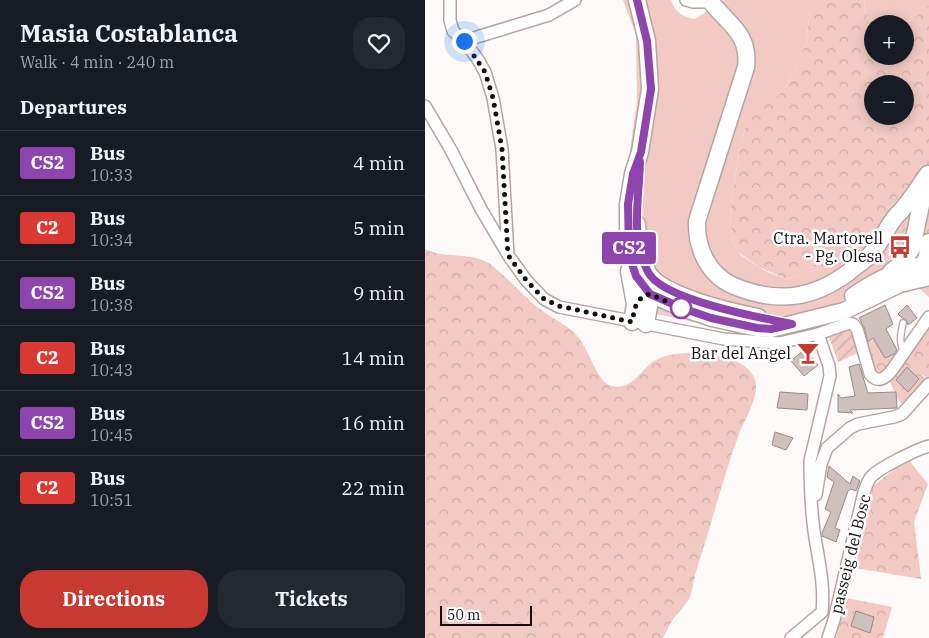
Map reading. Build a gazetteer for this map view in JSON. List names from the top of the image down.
{
  "streets": {
    "street": ["passeig del Bosc"]
  },
  "places": {
    "bus stop": ["Ctra. Martorell - Pg. Olesa"],
    "bar": ["Bar del Angel"]
  },
  "lines": ["bus line CS2"],
  "scale_bar": "50 m",
  "page": {
    "heading": [
      ["Masia Costablanca", "Walk · 4 min · 240 m"],
      "Departures"
    ],
    "on_map": "CS2",
    "map_buttons": ["+", "−"],
    "list": [
      {
        "mark": "CS2",
        "name": "Bus",
        "note": "10:33",
        "value": "4 min"
      },
      {
        "mark": "C2",
        "name": "Bus",
        "note": "10:34",
        "value": "5 min"
      },
      {
        "mark": "CS2",
        "name": "Bus",
        "note": "10:38",
        "value": "9 min"
      },
      {
        "mark": "C2",
        "name": "Bus",
        "note": "10:43",
        "value": "14 min"
      },
      {
        "mark": "CS2",
        "name": "Bus",
        "note": "10:45",
        "value": "16 min"
      },
      {
        "mark": "C2",
        "name": "Bus",
        "note": "10:51",
        "value": "22 min"
      }
    ],
    "buttons": ["Directions", "Tickets"],
    "scale": "50 m"
  }
}
